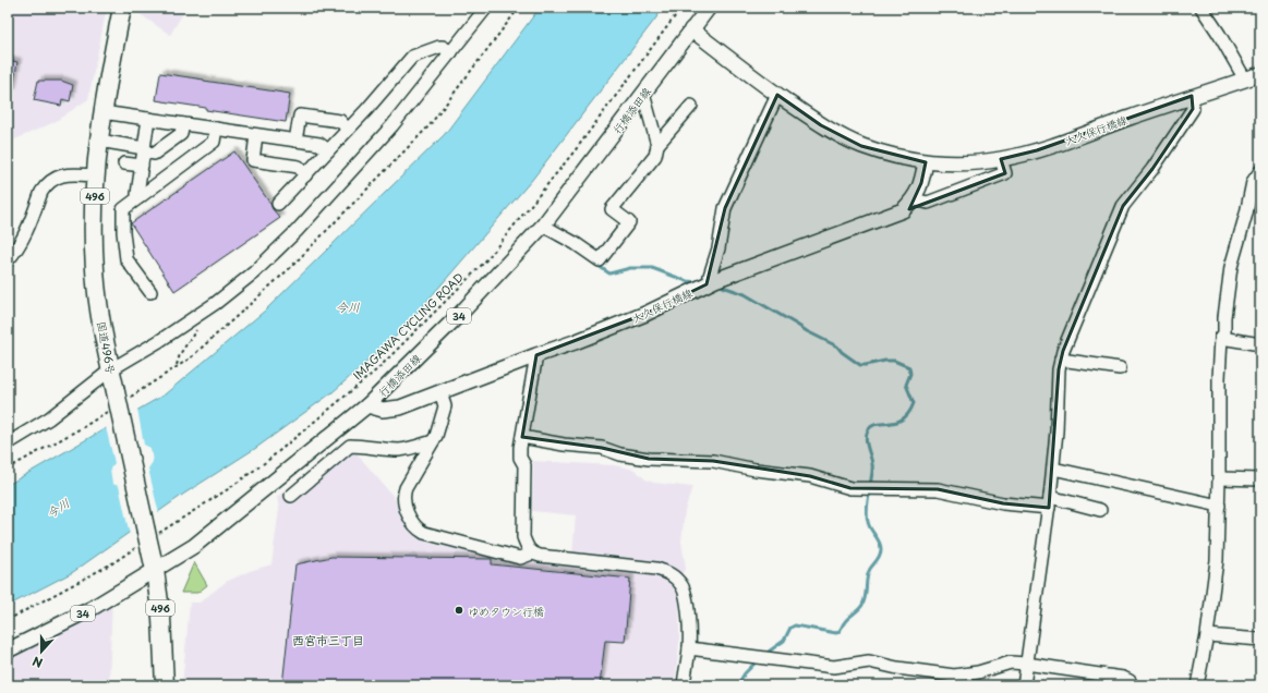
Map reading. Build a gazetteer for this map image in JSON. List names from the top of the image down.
{
  "streets": {
    "highway": ["496", "国道496号"],
    "main road": ["行橋添田線", "大久保行橋線", "34"],
    "path": ["IMAGAWA CYCLING ROAD"]
  },
  "crossings": [
    ["行橋添田線", "大久保行橋線"],
    ["行橋添田線", "国道496号"],
    ["IMAGAWA CYCLING ROAD", "国道496号"]
  ],
  "districts": ["西宮市三丁目"],
  "water": ["今川"],
  "places": ["ゆめタウン行橋"],
  "north": "bottom"
}
